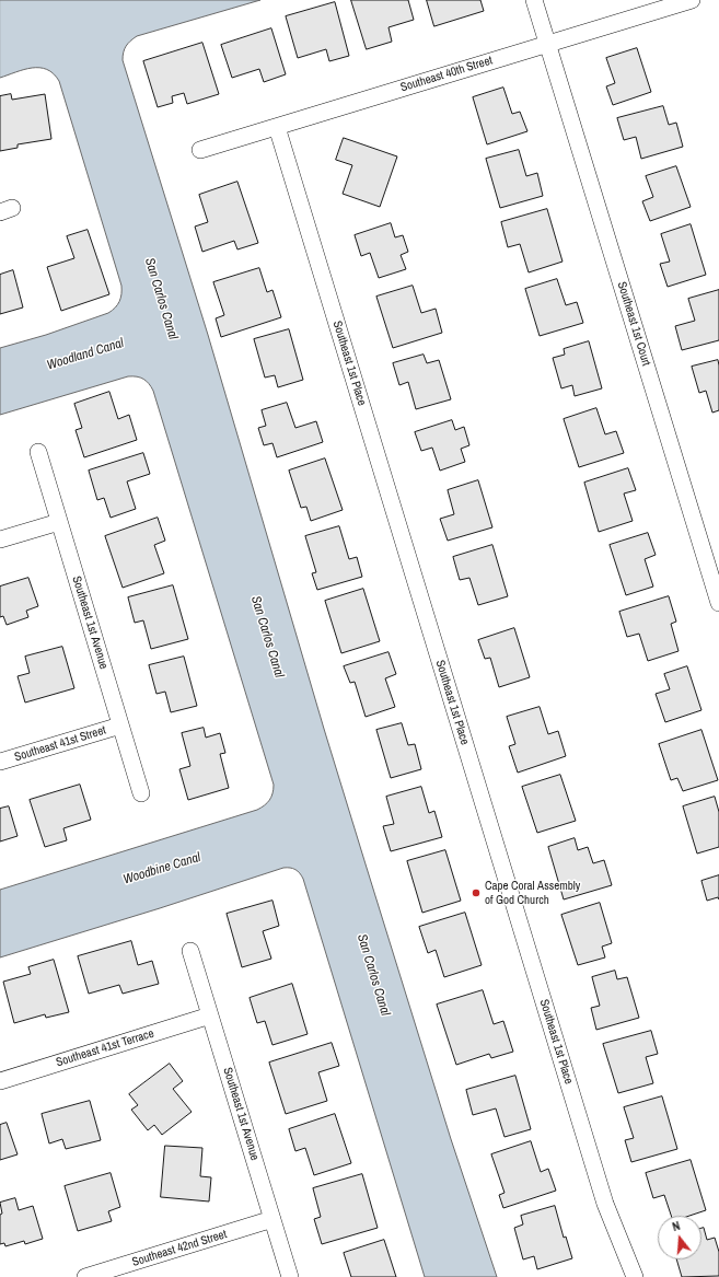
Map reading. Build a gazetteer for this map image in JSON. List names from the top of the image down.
{
  "streets": {
    "street": [
      "Southeast 40th Street",
      "Southeast 1st Court",
      "Southeast 1st Place",
      "Southeast 1st Avenue",
      "Southeast 41st Street",
      "Southeast 41st Terrace",
      "Southeast 42nd Street"
    ]
  },
  "crossings": [
    ["Southeast 40th Street", "Southeast 1st Court"],
    ["Southeast 40th Street", "Southeast 1st Place"],
    ["Southeast 1st Avenue", "Southeast 41st Street"],
    ["Southeast 1st Avenue", "Southeast 41st Terrace"],
    ["Southeast 1st Avenue", "Southeast 42nd Street"]
  ],
  "water": ["San Carlos Canal", "Woodland Canal", "Woodbine Canal"],
  "places": ["Cape Coral Assembly of God Church"],
  "north": "top"
}
